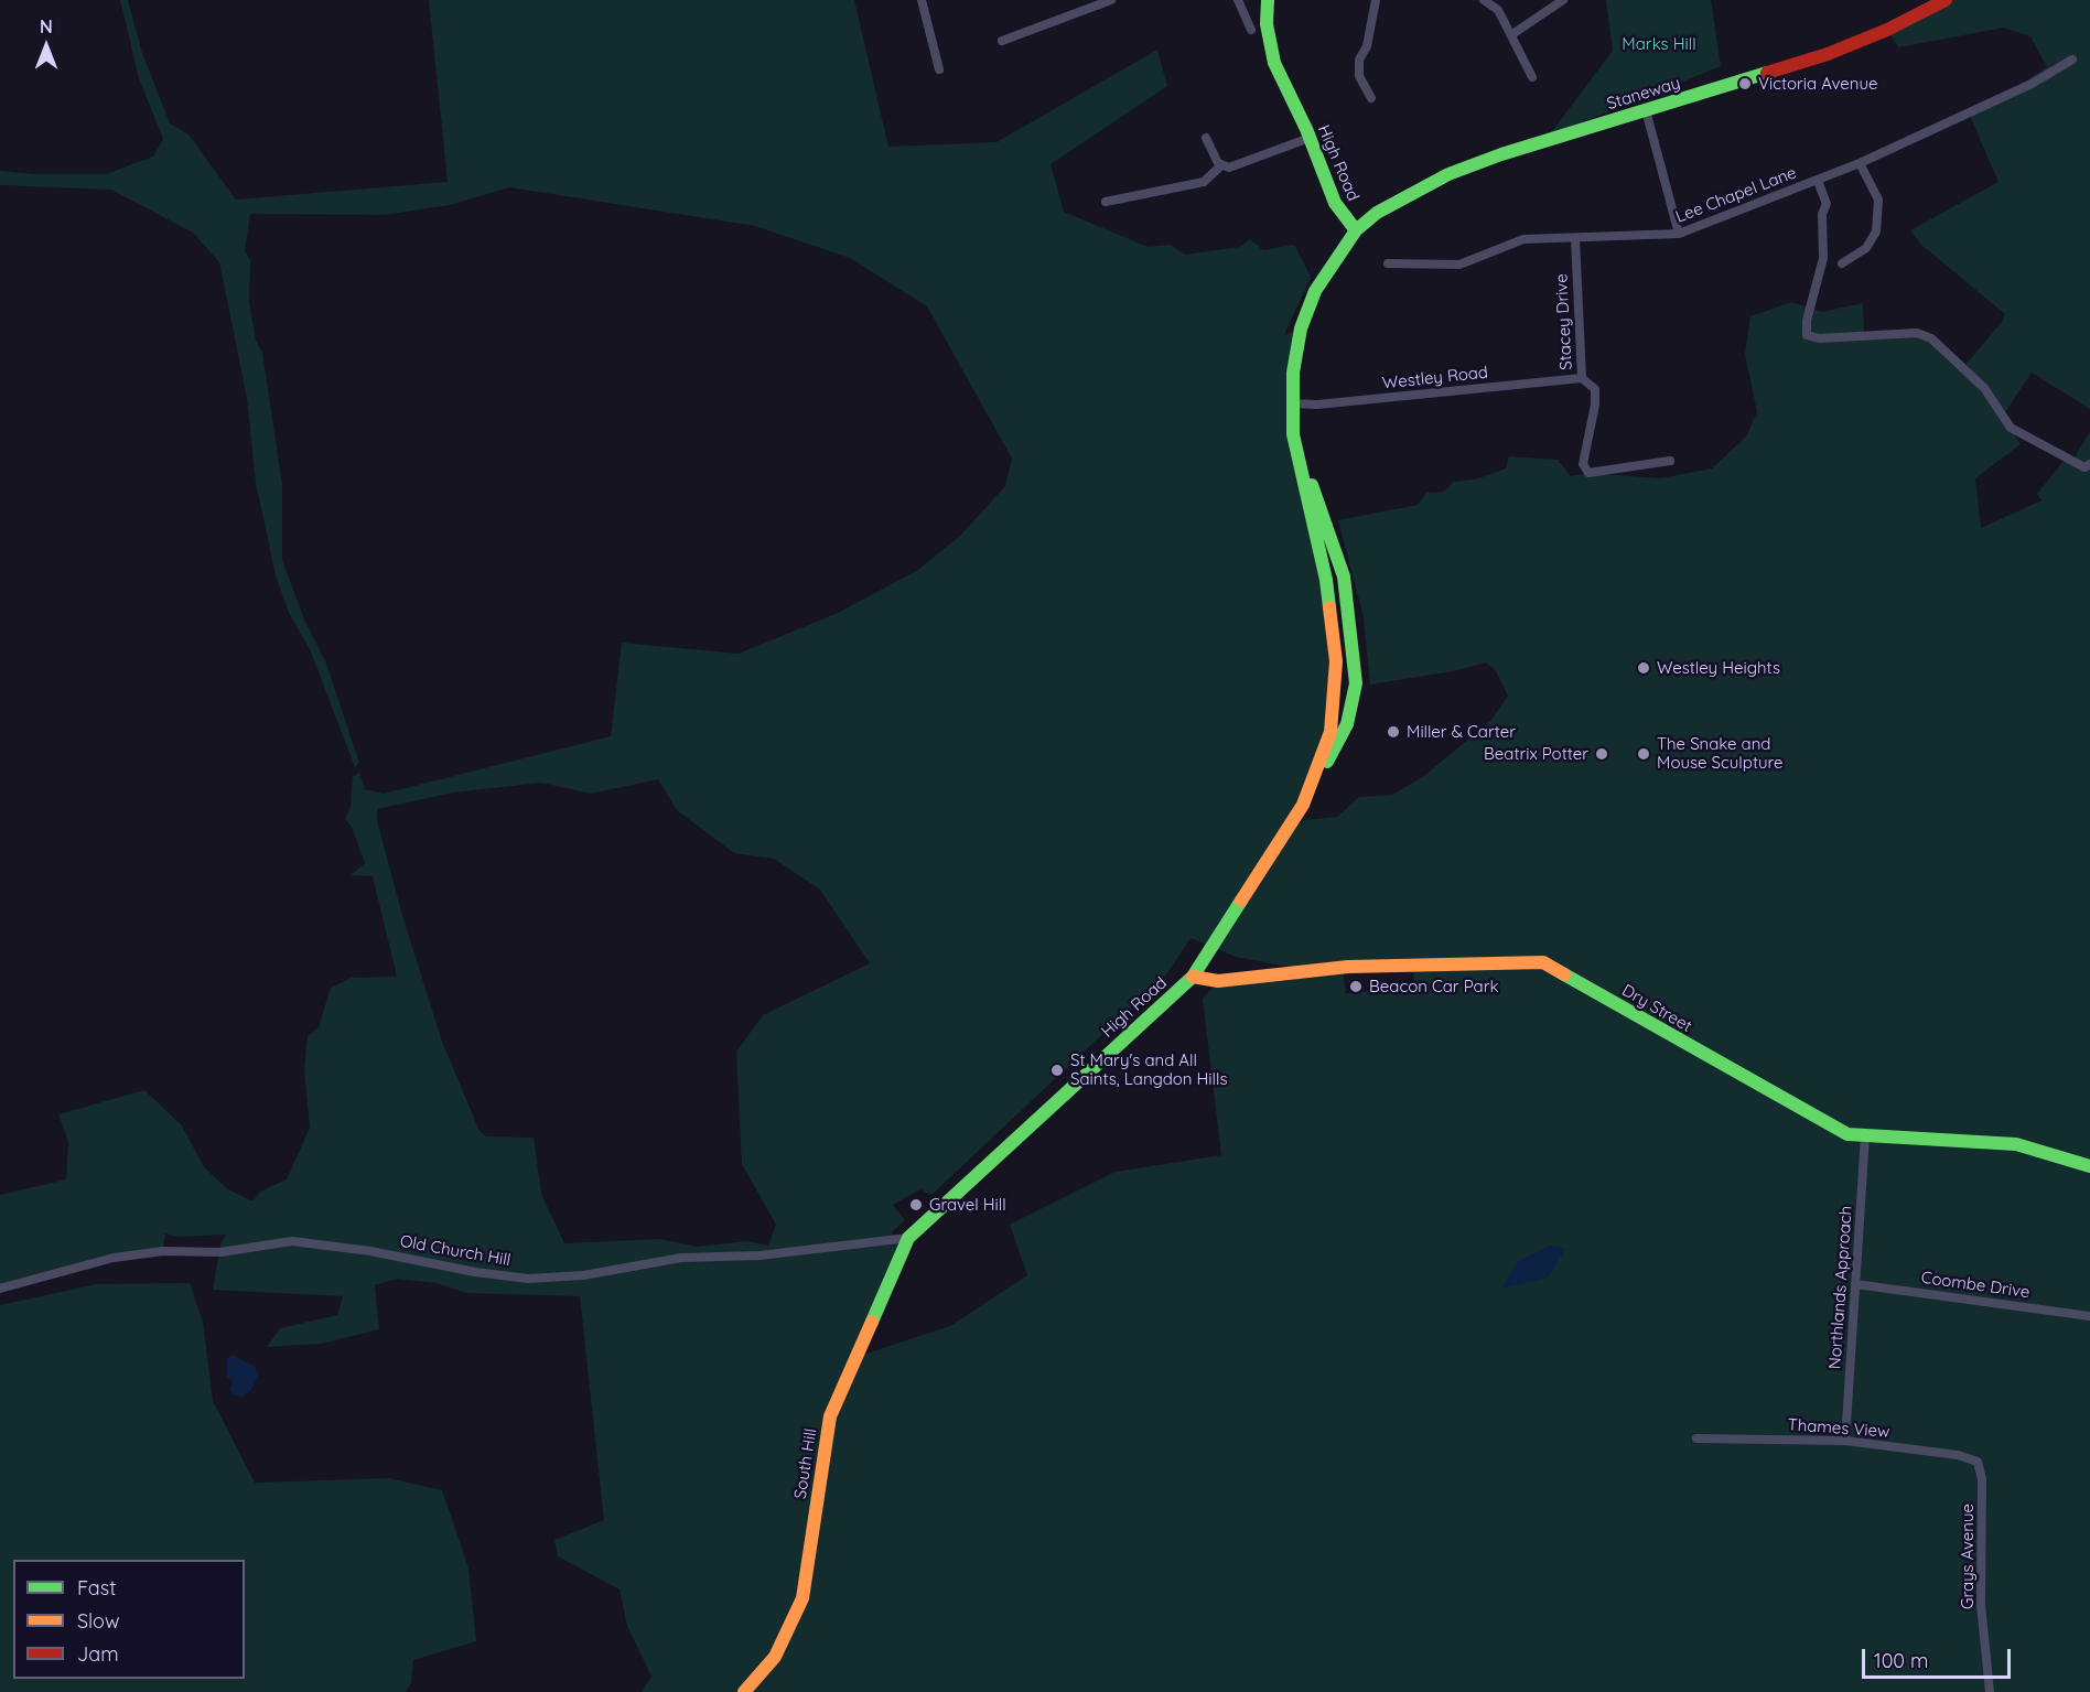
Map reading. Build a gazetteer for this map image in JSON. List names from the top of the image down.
{
  "streets": {
    "main road": [
      "Staneway",
      "High Road",
      "Dry Street",
      "South Hill"
    ],
    "street": [
      "Lee Chapel Lane",
      "Stacey Drive",
      "Westley Road",
      "Old Church Hill",
      "Coombe Drive",
      "Northlands Approach",
      "Thames View",
      "Grays Avenue"
    ]
  },
  "crossings": [
    ["Staneway", "High Road"],
    ["High Road", "Westley Road"],
    ["High Road", "Dry Street"],
    ["High Road", "Old Church Hill"],
    ["High Road", "South Hill"],
    ["Lee Chapel Lane", "Stacey Drive"],
    ["Stacey Drive", "Westley Road"],
    ["Dry Street", "Northlands Approach"],
    ["Old Church Hill", "South Hill"],
    ["Coombe Drive", "Northlands Approach"],
    ["Northlands Approach", "Thames View"],
    ["Thames View", "Grays Avenue"]
  ],
  "parks": ["Marks Hill"],
  "places": [
    "Victoria Avenue",
    "Westley Heights",
    "Miller & Carter",
    "Beatrix Potter",
    "The Snake and Mouse Sculpture",
    "Beacon Car Park",
    "St Mary's and All Saints, Langdon Hills",
    "Gravel Hill"
  ],
  "legend": ["Fast", "Slow", "Jam"],
  "scale_bar": "100 m",
  "north": "top"
}
